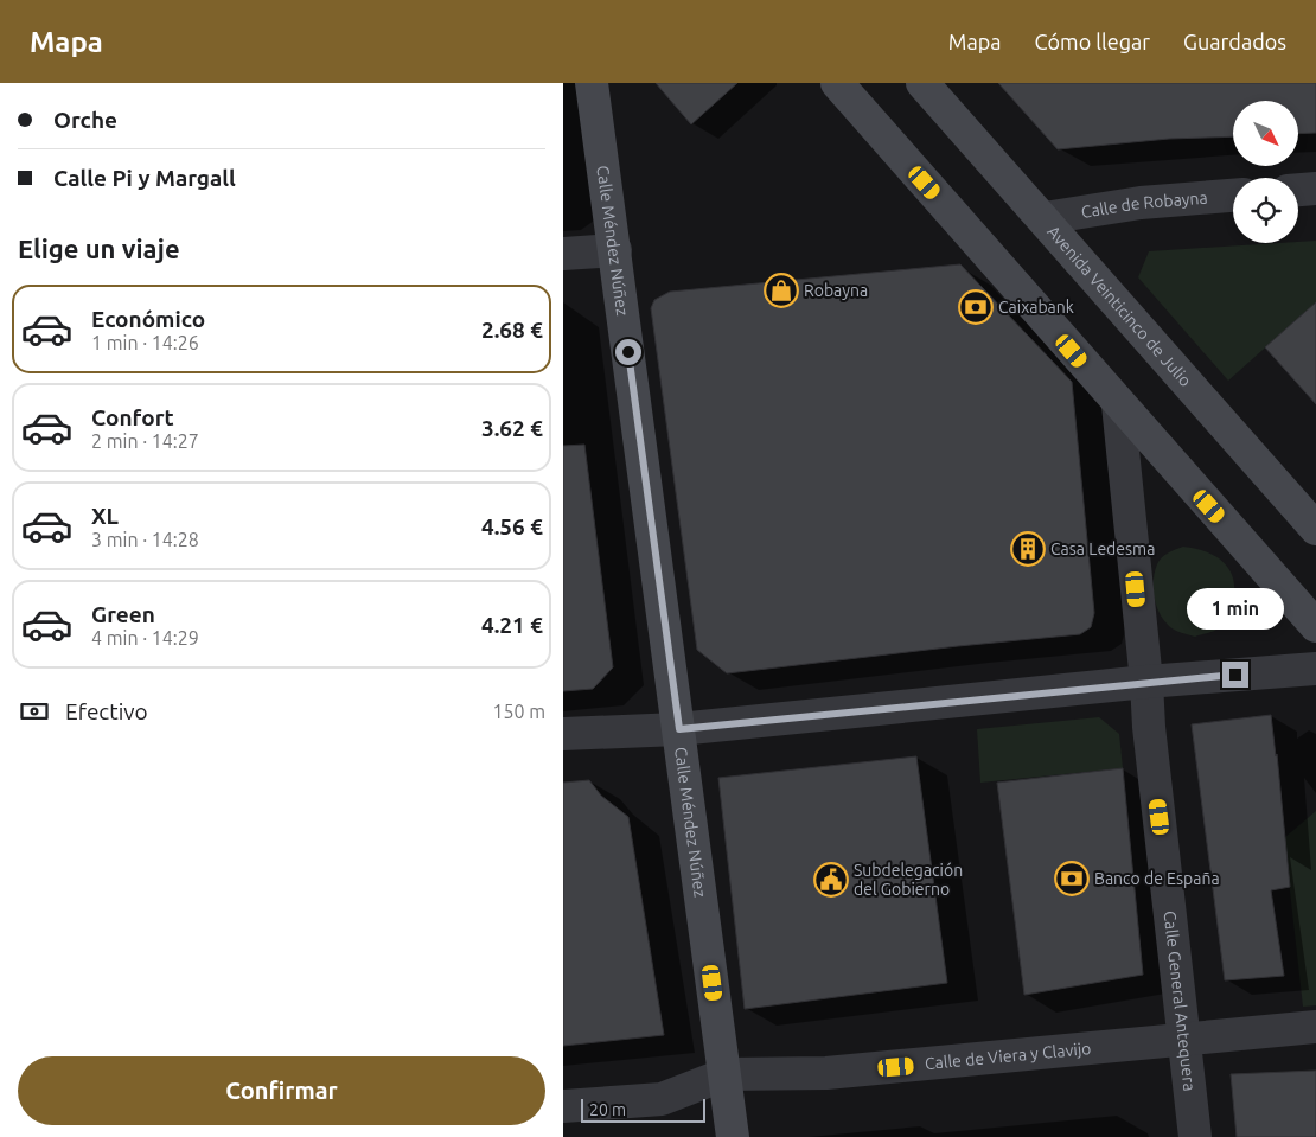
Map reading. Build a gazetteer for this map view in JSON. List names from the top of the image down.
{
  "streets": {
    "main road": ["Calle Méndez Núñez", "Avenida Veinticinco de Julio"],
    "street": ["Calle de Robayna", "Calle General Antequera", "Calle de Viera y Clavijo"]
  },
  "crossings": [
    ["Calle de Robayna", "Avenida Veinticinco de Julio"],
    ["Calle Méndez Núñez", "Calle de Viera y Clavijo"],
    ["Calle General Antequera", "Calle de Viera y Clavijo"]
  ],
  "places": {
    "shop": ["Robayna"],
    "bank": ["Caixabank", "Banco de España"],
    "building": ["Casa Ledesma"],
    "public building": ["Subdelegación del Gobierno"]
  },
  "scale_bar": "20 m",
  "north": "bottom right",
  "page": {
    "header": "Mapa",
    "nav": ["Mapa", "Cómo llegar", "Guardados"],
    "banner": ["Orche", "Calle Pi y Margall"],
    "heading": "Elige un viaje",
    "list": [
      {
        "name": "Económico",
        "note": "1 min · 14:26",
        "value": "2.68 €"
      },
      {
        "name": "Confort",
        "note": "2 min · 14:27",
        "value": "3.62 €"
      },
      {
        "name": "XL",
        "note": "3 min · 14:28",
        "value": "4.56 €"
      },
      {
        "name": "Green",
        "note": "4 min · 14:29",
        "value": "4.21 €"
      }
    ],
    "bubble": "1 min",
    "pay": ["Efectivo", "150 m"],
    "buttons": "Confirmar",
    "scale": "20 m"
  }
}
